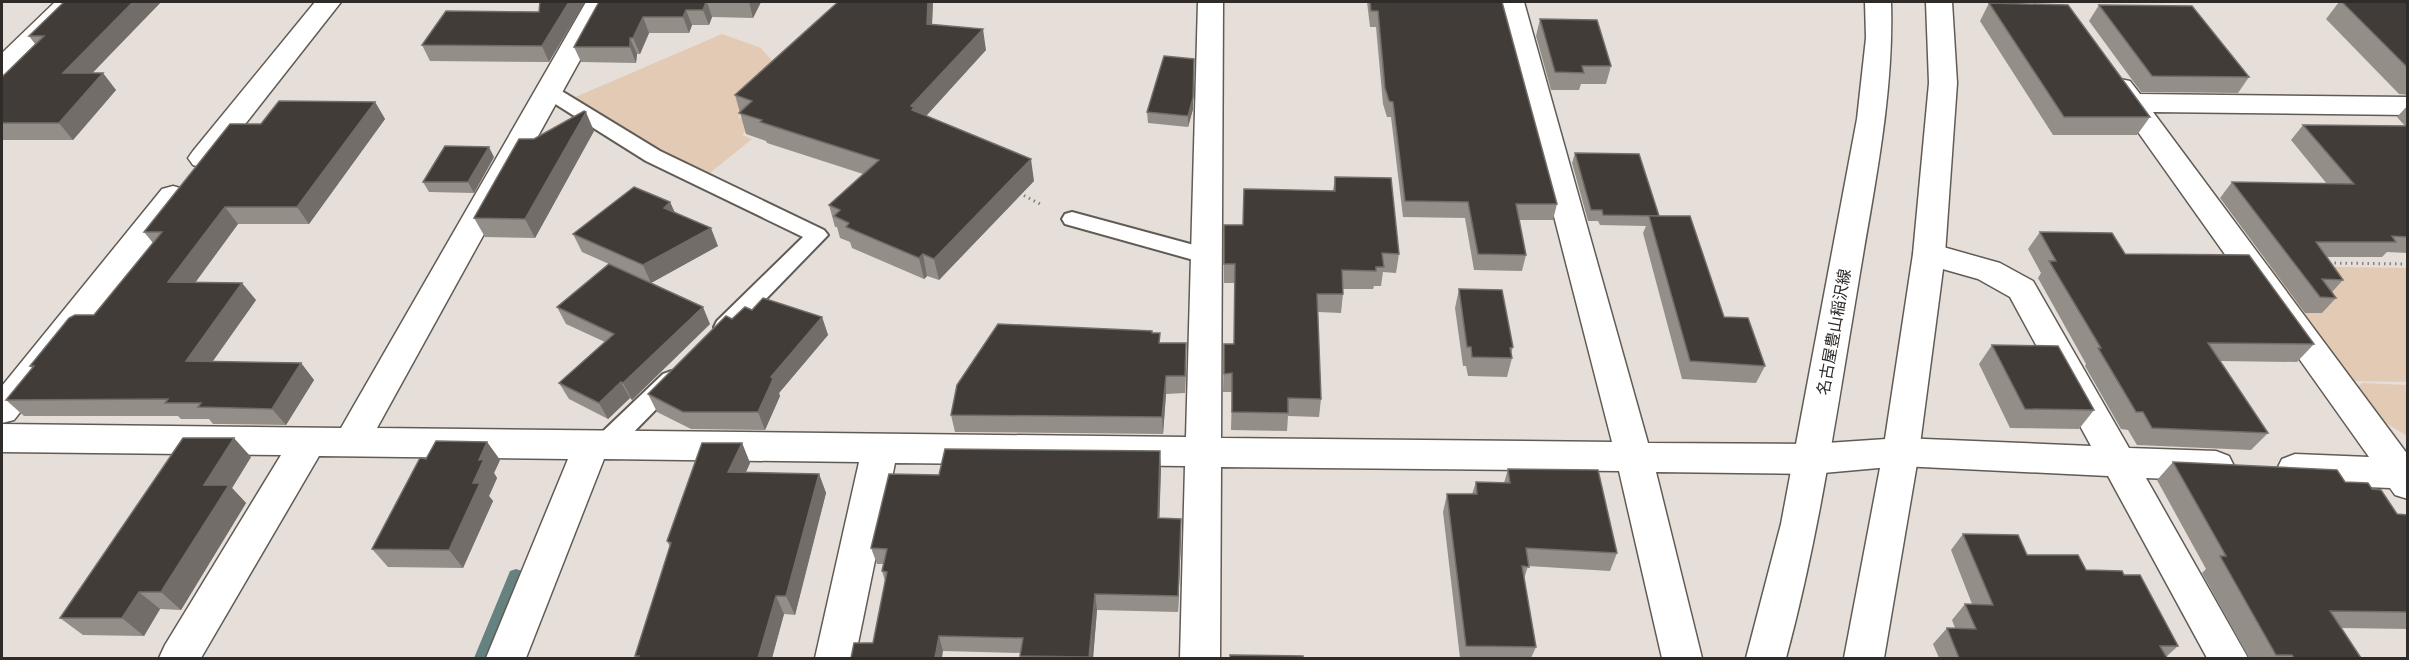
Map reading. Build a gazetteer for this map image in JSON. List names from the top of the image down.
{
  "streets": {
    "street": ["名古屋豊山稲沢線"]
  }
}
